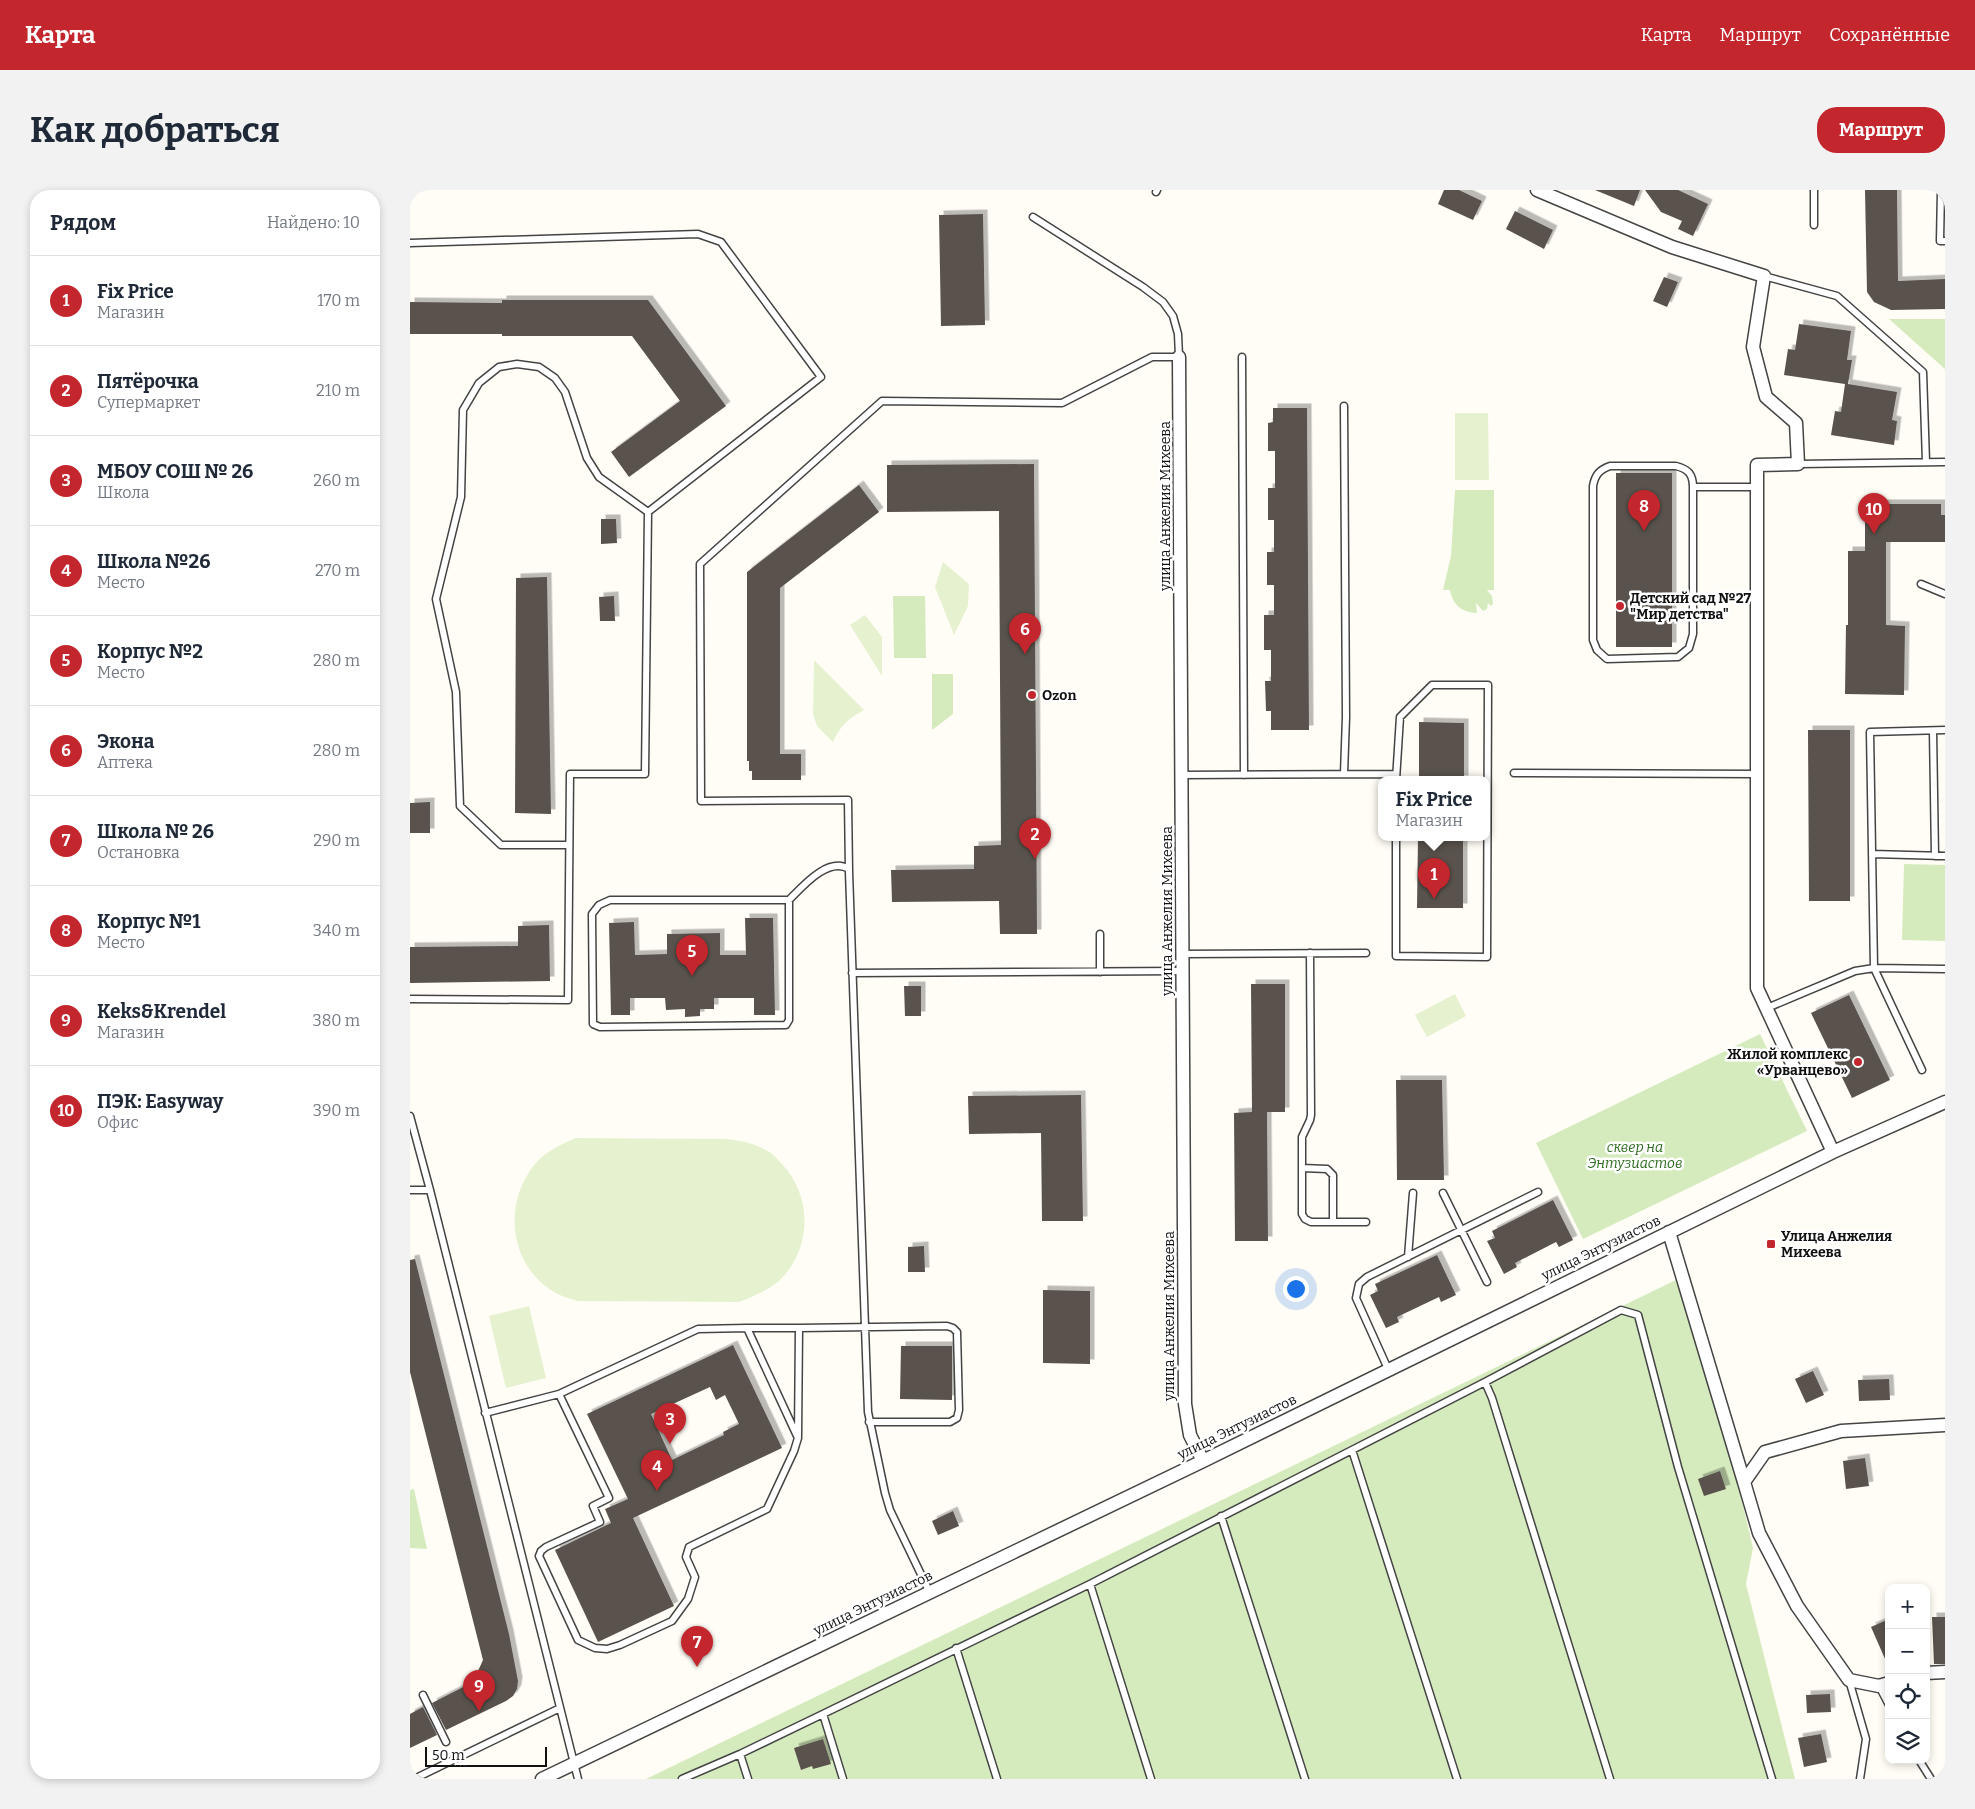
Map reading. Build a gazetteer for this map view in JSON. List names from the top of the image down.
{
  "streets": {
    "street": ["улица Анжелия Михеева", "улица Энтузиастов"]
  },
  "crossings": [
    ["улица Анжелия Михеева", "улица Энтузиастов"]
  ],
  "parks": ["сквер на Энтузиастов"],
  "places": {
    "other": ["Детский сад №27 \"Мир детства\"", "Ozon", "Жилой комплекс «Урванцево»"],
    "transit": ["Улица Анжелия Михеева"]
  },
  "scale_bar": "50 m",
  "page": {
    "header": "Карта",
    "nav": ["Карта", "Маршрут", "Сохранённые"],
    "buttons": "Маршрут",
    "title": "Как добраться",
    "heading": ["Рядом", "Найдено: 10"],
    "list": [
      {
        "mark": "1",
        "name": "Fix Price",
        "note": "Магазин",
        "value": "170 m"
      },
      {
        "mark": "2",
        "name": "Пятёрочка",
        "note": "Супермаркет",
        "value": "210 m"
      },
      {
        "mark": "3",
        "name": "МБОУ СОШ № 26",
        "note": "Школа",
        "value": "260 m"
      },
      {
        "mark": "4",
        "name": "Школа №26",
        "note": "Место",
        "value": "270 m"
      },
      {
        "mark": "5",
        "name": "Корпус №2",
        "note": "Место",
        "value": "280 m"
      },
      {
        "mark": "6",
        "name": "Экона",
        "note": "Аптека",
        "value": "280 m"
      },
      {
        "mark": "7",
        "name": "Школа № 26",
        "note": "Остановка",
        "value": "290 m"
      },
      {
        "mark": "8",
        "name": "Корпус №1",
        "note": "Место",
        "value": "340 m"
      },
      {
        "mark": "9",
        "name": "Keks&Krendel",
        "note": "Магазин",
        "value": "380 m"
      },
      {
        "mark": "10",
        "name": "ПЭК: Easyway",
        "note": "Офис",
        "value": "390 m"
      }
    ],
    "pins": [
      "8",
      "10",
      "6",
      "2",
      "1",
      "5",
      "3",
      "4",
      "7",
      "9"
    ],
    "popup": ["Fix Price", "Магазин"],
    "map_buttons": ["+", "−"],
    "scale": "50 m"
  }
}
